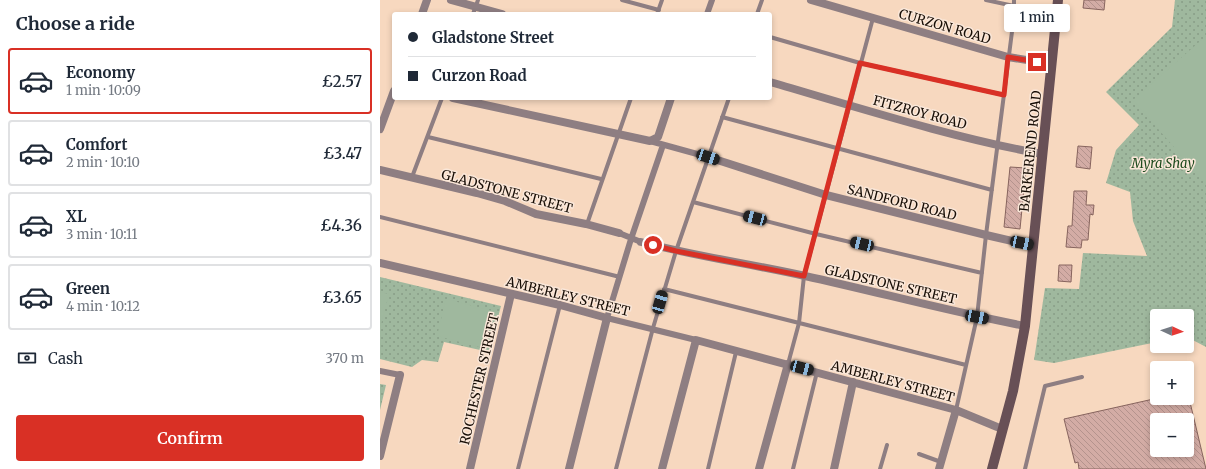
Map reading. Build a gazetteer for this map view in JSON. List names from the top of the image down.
{
  "streets": {
    "main road": ["BARKEREND ROAD"],
    "street": [
      "CURZON ROAD",
      "FITZROY ROAD",
      "GLADSTONE STREET",
      "SANDFORD ROAD",
      "AMBERLEY STREET",
      "ROCHESTER STREET"
    ]
  },
  "crossings": [
    ["CURZON ROAD", "BARKEREND ROAD"],
    ["FITZROY ROAD", "BARKEREND ROAD"],
    ["BARKEREND ROAD", "GLADSTONE STREET"],
    ["BARKEREND ROAD", "SANDFORD ROAD"],
    ["BARKEREND ROAD", "AMBERLEY STREET"],
    ["AMBERLEY STREET", "ROCHESTER STREET"]
  ],
  "parks": ["Myra Shay"],
  "north": "right",
  "page": {
    "heading": "Choose a ride",
    "bubble": "1 min",
    "banner": ["Gladstone Street", "Curzon Road"],
    "list": [
      {
        "name": "Economy",
        "note": "1 min · 10:09",
        "value": "£2.57"
      },
      {
        "name": "Comfort",
        "note": "2 min · 10:10",
        "value": "£3.47"
      },
      {
        "name": "XL",
        "note": "3 min · 10:11",
        "value": "£4.36"
      },
      {
        "name": "Green",
        "note": "4 min · 10:12",
        "value": "£3.65"
      }
    ],
    "map_buttons": ["+", "−"],
    "pay": ["Cash", "370 m"],
    "buttons": "Confirm"
  }
}
